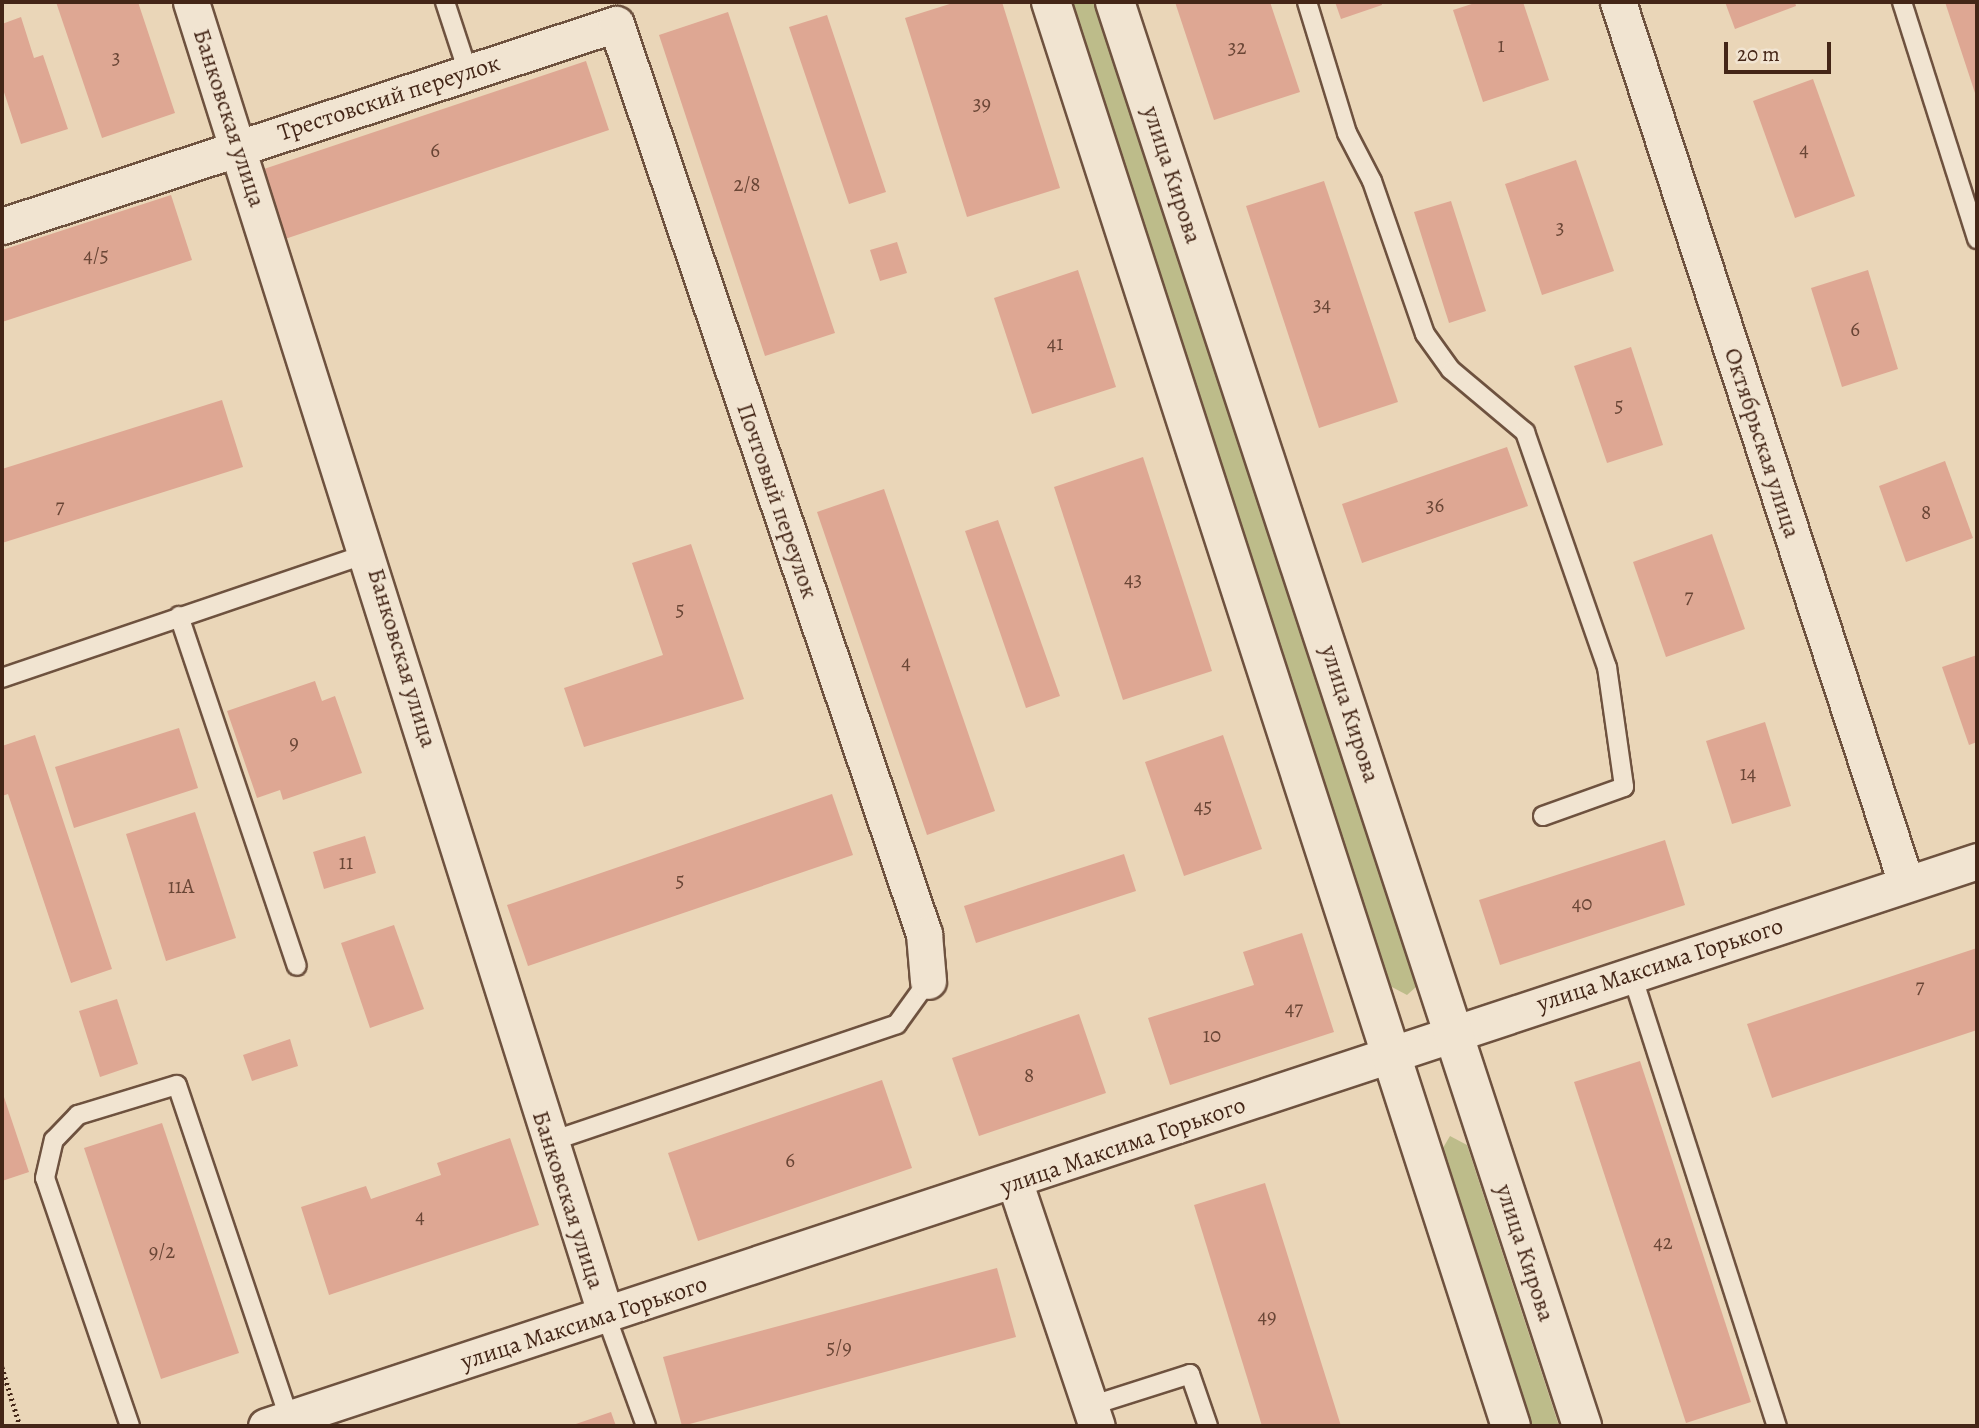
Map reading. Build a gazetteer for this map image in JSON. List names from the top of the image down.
{
  "streets": {
    "main road": ["улица Кирова"],
    "street": [
      "Трестовский переулок",
      "Банковская улица",
      "Октябрьская улица",
      "Почтовый переулок",
      "улица Максима Горького"
    ]
  },
  "crossings": [
    ["Трестовский переулок", "Банковская улица"],
    ["Трестовский переулок", "Почтовый переулок"],
    ["Банковская улица", "улица Максима Горького"],
    ["улица Кирова", "улица Максима Горького"],
    ["Октябрьская улица", "улица Максима Горького"]
  ],
  "house_numbers": [
    "1",
    "32",
    "3",
    "39",
    "4",
    "6",
    "2/8",
    "3",
    "4/5",
    "34",
    "6",
    "41",
    "5",
    "36",
    "7",
    "8",
    "43",
    "7",
    "5",
    "4",
    "9",
    "14",
    "45",
    "11",
    "5",
    "11А",
    "40",
    "7",
    "47",
    "10",
    "8",
    "6",
    "4",
    "42",
    "9/2",
    "49",
    "5/9"
  ],
  "scale_bar": "20 m"
}
